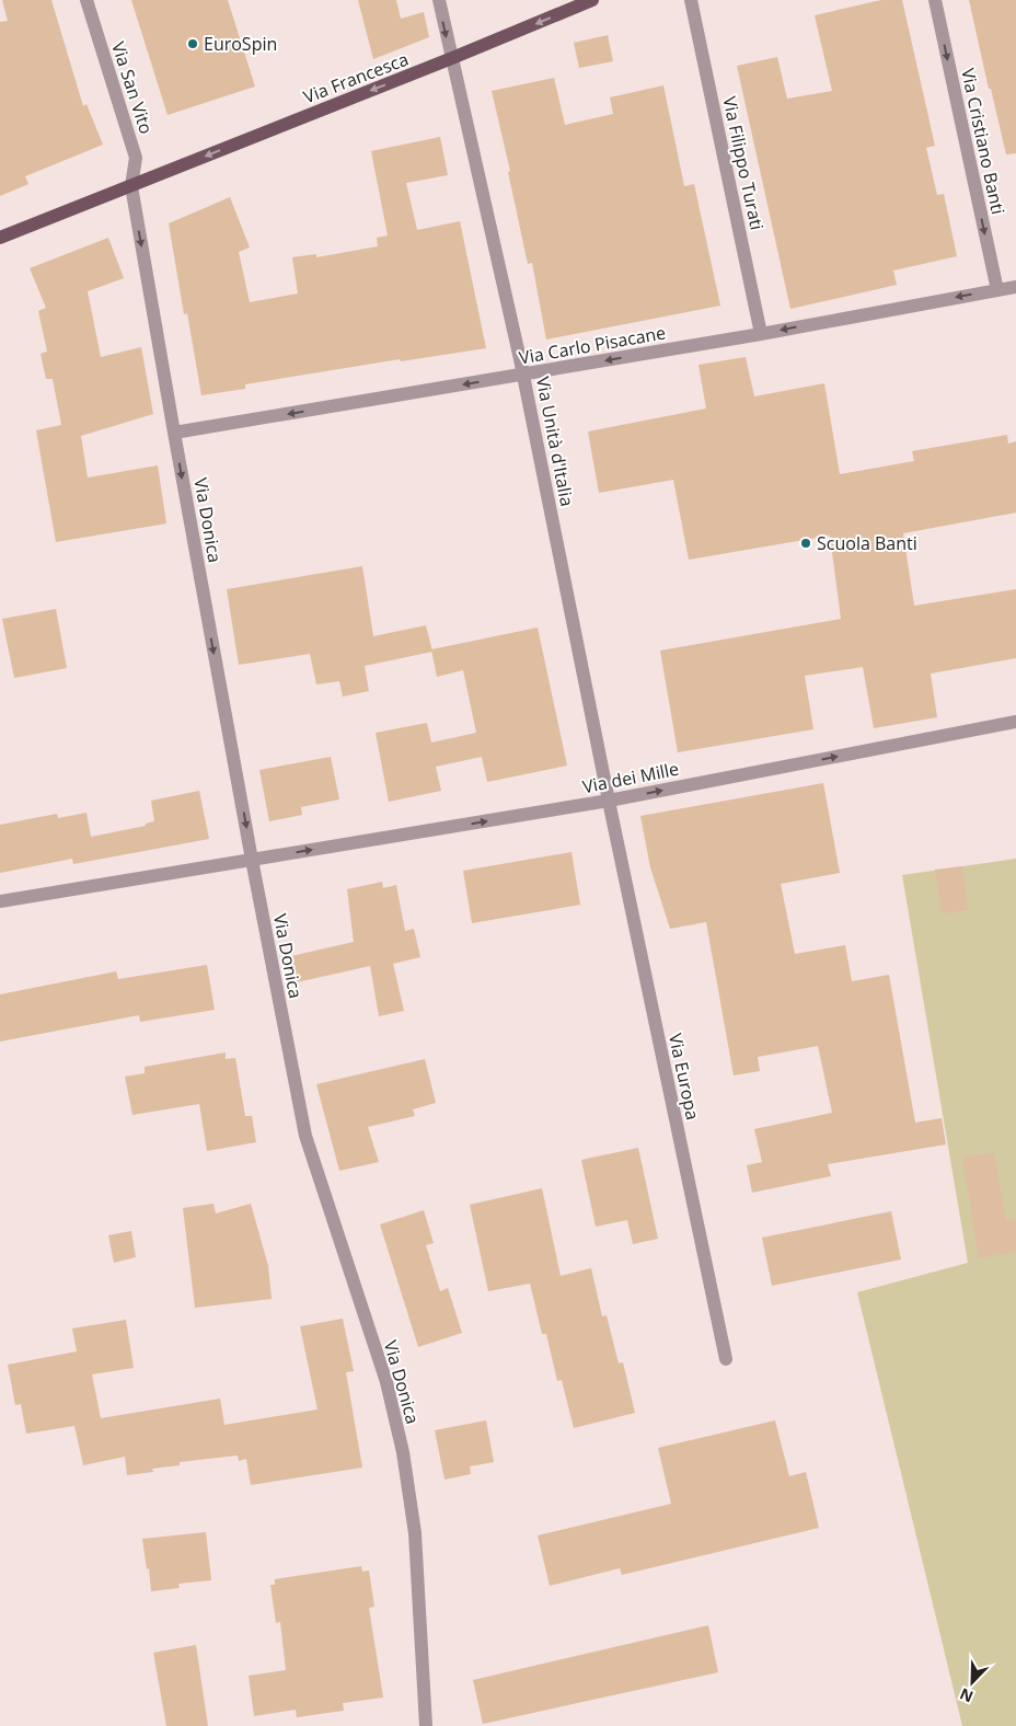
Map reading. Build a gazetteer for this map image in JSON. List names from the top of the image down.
{
  "streets": {
    "main road": ["Via Francesca"],
    "street": [
      "Via San Vito",
      "Via Cristiano Banti",
      "Via Filippo Turati",
      "Via Carlo Pisacane",
      "Via Unità d'Italia",
      "Via Donica",
      "Via dei Mille",
      "Via Europa"
    ]
  },
  "crossings": [
    ["Via Francesca", "Via San Vito"],
    ["Via Francesca", "Via Unità d'Italia"],
    ["Via Francesca", "Via Donica"],
    ["Via San Vito", "Via Donica"],
    ["Via Cristiano Banti", "Via Carlo Pisacane"],
    ["Via Filippo Turati", "Via Carlo Pisacane"],
    ["Via Carlo Pisacane", "Via Unità d'Italia"],
    ["Via Carlo Pisacane", "Via Donica"],
    ["Via Unità d'Italia", "Via dei Mille"],
    ["Via Unità d'Italia", "Via Europa"],
    ["Via Donica", "Via dei Mille"],
    ["Via dei Mille", "Via Europa"]
  ],
  "one_way": [
    "Via Francesca",
    "Via Cristiano Banti",
    "Via Carlo Pisacane",
    "Via Donica",
    "Via dei Mille"
  ],
  "places": ["EuroSpin", "Scuola Banti"],
  "north": "bottom left"
}
